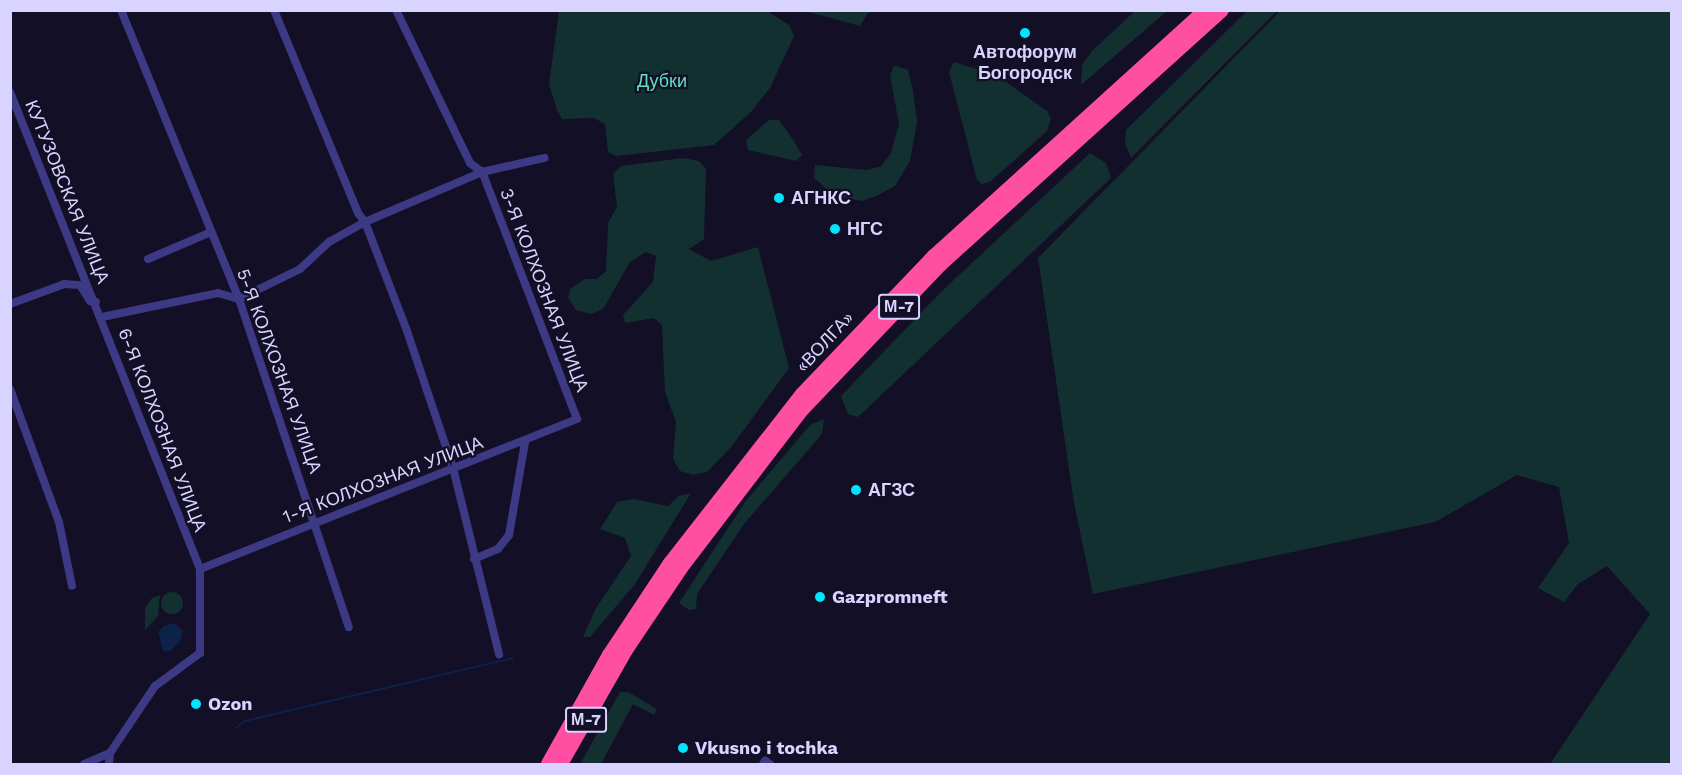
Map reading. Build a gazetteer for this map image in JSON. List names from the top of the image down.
{
  "streets": {
    "highway": ["М-7", "«ВОЛГА»"],
    "street": [
      "КУТУЗОВСКАЯ УЛИЦА",
      "3-Я КОЛХОЗНАЯ УЛИЦА",
      "5-Я КОЛХОЗНАЯ УЛИЦА",
      "6-Я КОЛХОЗНАЯ УЛИЦА",
      "1-Я КОЛХОЗНАЯ УЛИЦА"
    ]
  },
  "crossings": [
    ["КУТУЗОВСКАЯ УЛИЦА", "6-Я КОЛХОЗНАЯ УЛИЦА"],
    ["3-Я КОЛХОЗНАЯ УЛИЦА", "1-Я КОЛХОЗНАЯ УЛИЦА"],
    ["5-Я КОЛХОЗНАЯ УЛИЦА", "1-Я КОЛХОЗНАЯ УЛИЦА"],
    ["6-Я КОЛХОЗНАЯ УЛИЦА", "1-Я КОЛХОЗНАЯ УЛИЦА"]
  ],
  "parks": ["Дубки"],
  "places": [
    "Автофорум Богородск",
    "АГНКС",
    "НГС",
    "АГЗС",
    "Gazpromneft",
    "Ozon",
    "Vkusno i tochka"
  ]
}
